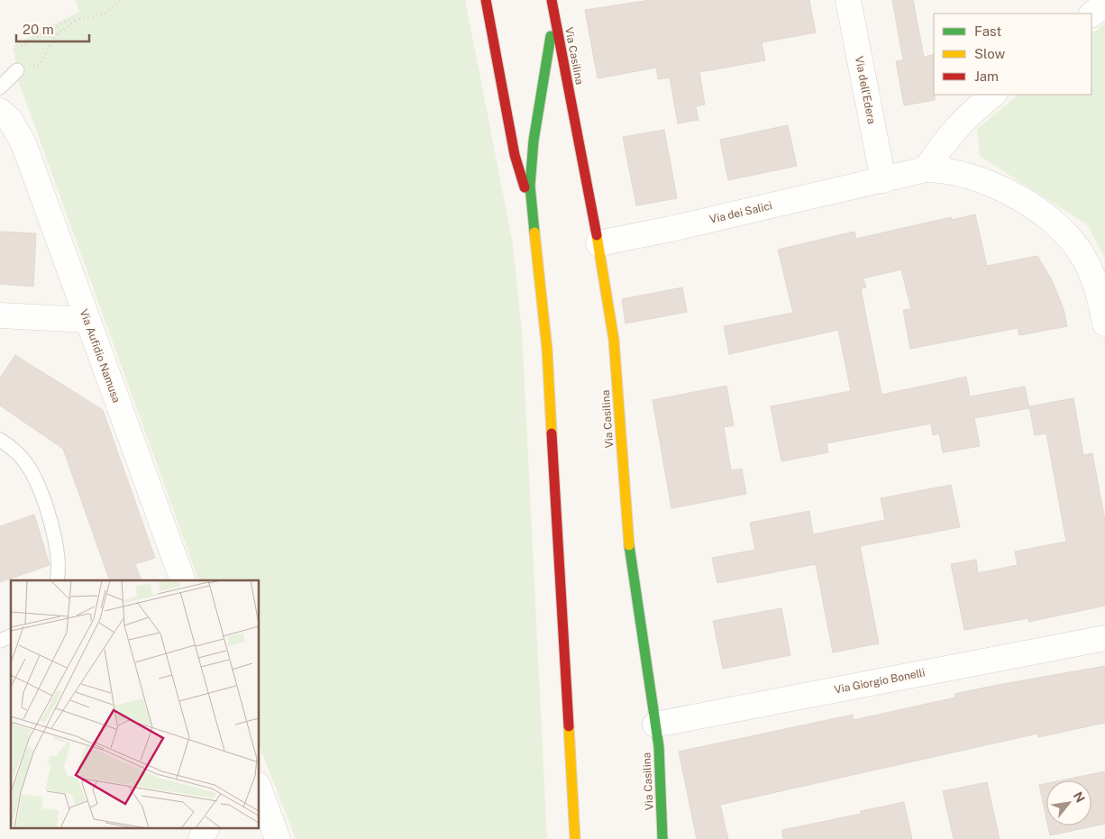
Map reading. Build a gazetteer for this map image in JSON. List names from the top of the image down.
{
  "streets": {
    "main road": ["Via Casilina"],
    "street": [
      "Via dell'Edera",
      "Via dei Salici",
      "Via Aufidio Namusa",
      "Via Giorgio Bonelli"
    ]
  },
  "crossings": [
    ["Via Casilina", "Via dei Salici"],
    ["Via Casilina", "Via Giorgio Bonelli"],
    ["Via dell'Edera", "Via dei Salici"]
  ],
  "legend": ["Fast", "Slow", "Jam"],
  "scale_bar": "20 m",
  "north": "top right"
}
